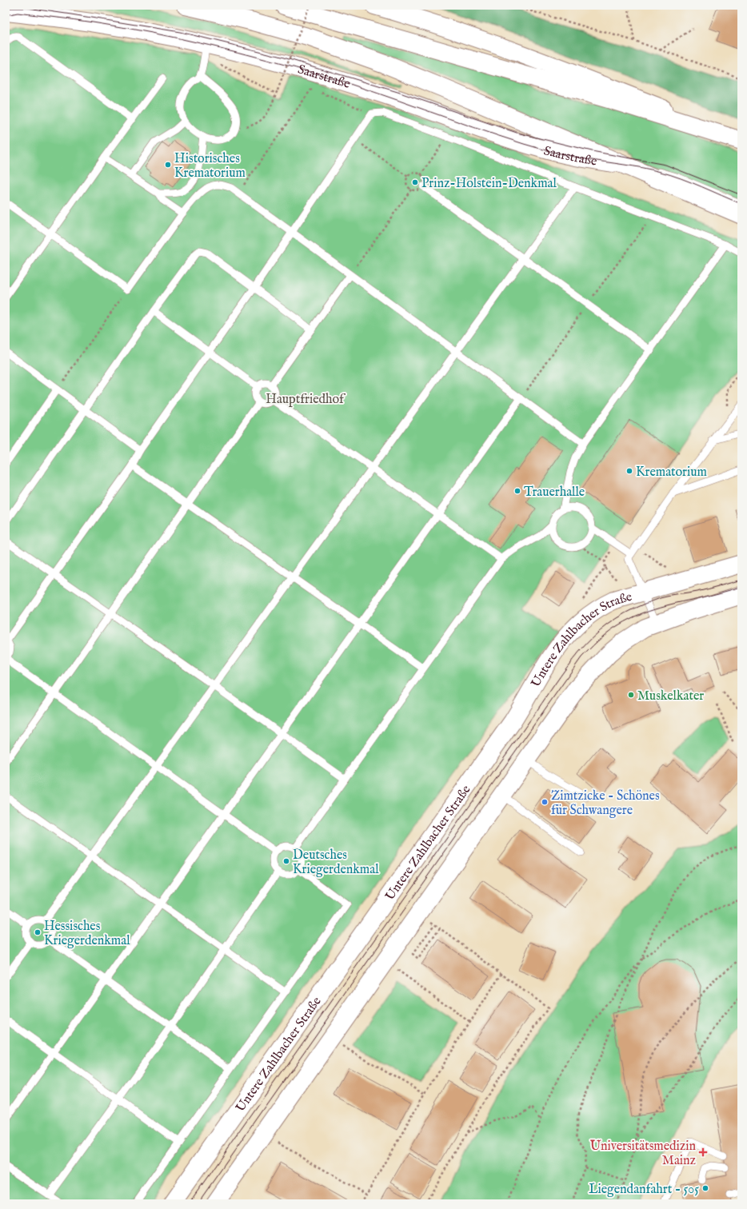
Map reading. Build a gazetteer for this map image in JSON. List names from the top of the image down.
{
  "streets": {
    "main road": ["Saarstraße", "Untere Zahlbacher Straße"]
  },
  "parks": ["Hauptfriedhof"],
  "places": {
    "other": [
      "Historisches Krematorium",
      "Prinz-Holstein-Denkmal",
      "Krematorium",
      "Trauerhalle",
      "Muskelkater",
      "Zimtzicke - Schönes für Schwangere",
      "Deutsches Kriegerdenkmal",
      "Hessisches Kriegerdenkmal",
      "Liegendanfahrt - 505"
    ],
    "health": ["Universitätsmedizin Mainz"]
  }
}
